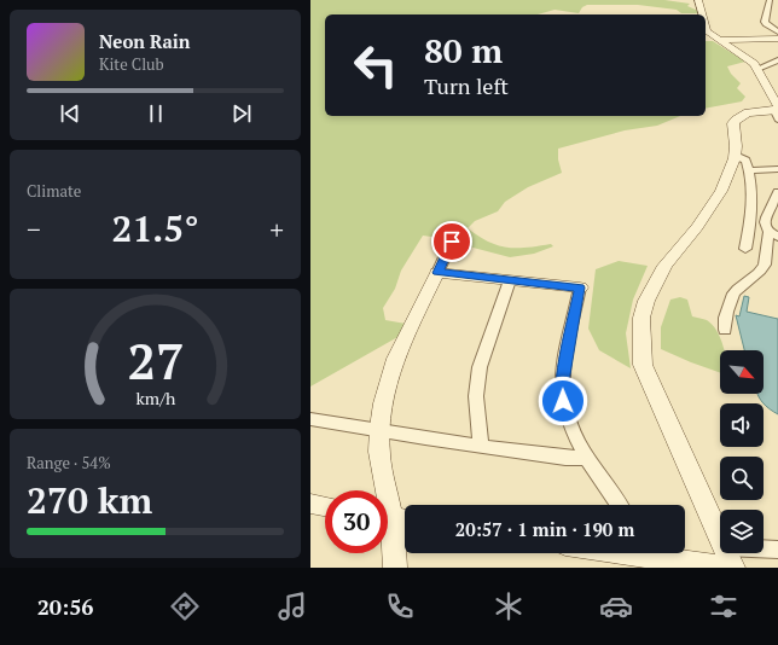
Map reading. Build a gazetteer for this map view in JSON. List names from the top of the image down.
{
  "north": "bottom right",
  "page": {
    "turn": ["80 m", "Turn left"],
    "song": ["Neon Rain", "Kite Club"],
    "tile": [
      "Climate",
      ["Range · 54%", "270 km"]
    ],
    "heat": ["−", "21.5°", "+"],
    "limit": "30",
    "trip": "20:57 · 1 min · 190 m",
    "tabs": "20:56",
    "gauge": ["27", "km/h"]
  }
}
